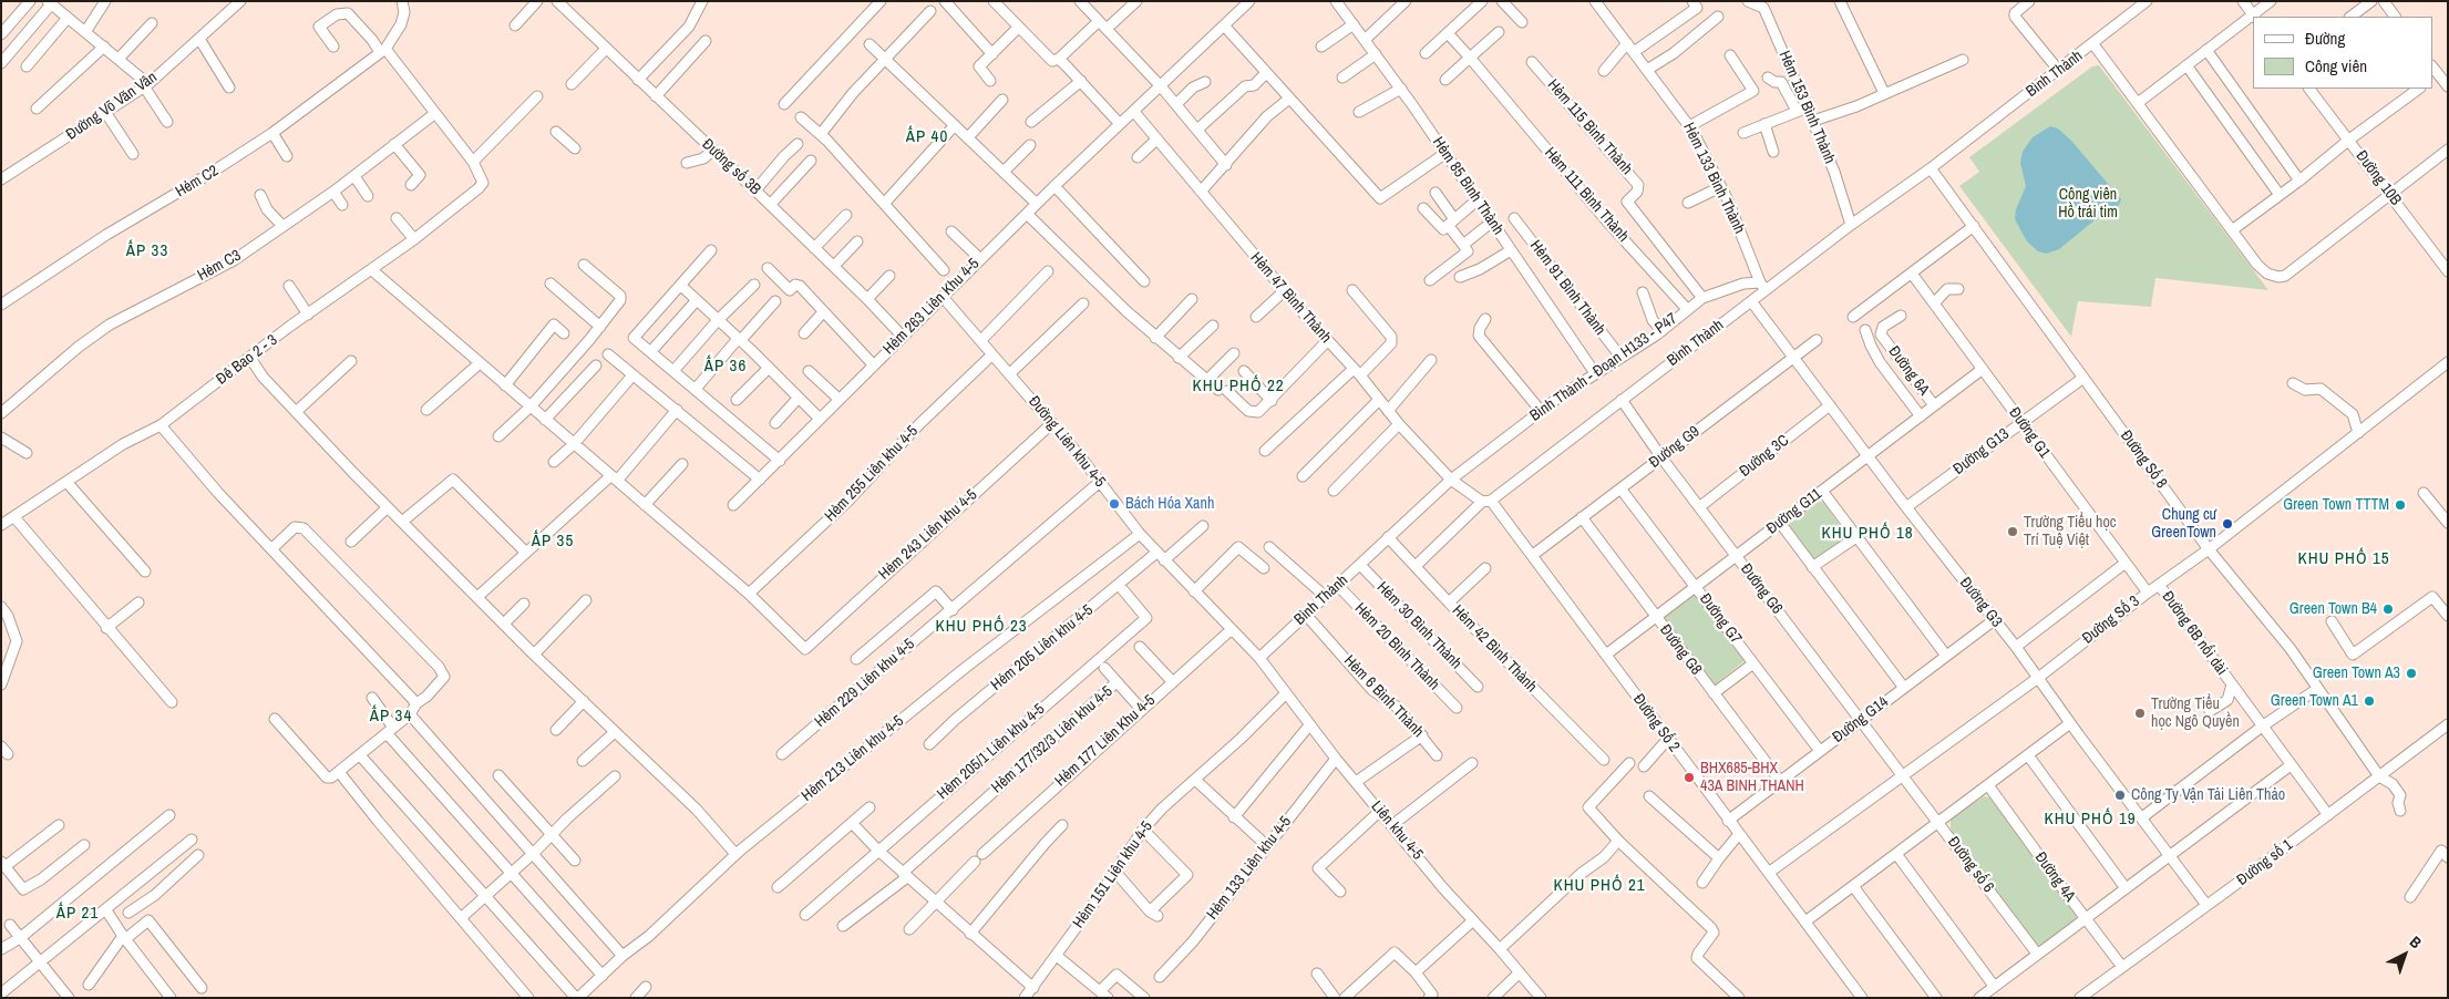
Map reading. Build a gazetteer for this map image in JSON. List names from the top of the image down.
{
  "streets": {
    "street": [
      "Bình Thành",
      "Đường Võ Văn Vân",
      "Hẻm 153 Bình Thành",
      "Hẻm 115 Bình Thành",
      "Đường số 3B",
      "Hẻm 133 Bình Thành",
      "Đường 10B",
      "Hẻm C2",
      "Hẻm 85 Bình Thành",
      "Hẻm 111 Bình Thành",
      "Hẻm C3",
      "Hẻm 91 Bình Thành",
      "Hẻm 47 Bình Thành",
      "Hẻm 263 Liên Khu 4-5",
      "Đê Bao 2 - 3",
      "Bình Thành - Đoạn H133 - P47",
      "Đường 6A",
      "Đường G1",
      "Đường Liên khu 4-5",
      "Đường G9",
      "Đường G13",
      "Đường 3C",
      "Đường Số 8",
      "Hẻm 255 Liên khu 4-5",
      "Đường G11",
      "Hẻm 243 Liên khu 4-5",
      "Đường G6",
      "Đường G3",
      "Đường G7",
      "Đường Số 3",
      "Hẻm 30 Bình Thành",
      "Đường 6B nối dài",
      "Hẻm 20 Bình Thành",
      "Hẻm 205 Liên khu 4-5",
      "Hẻm 42 Bình Thành",
      "Đường G8",
      "Hẻm 229 Liên khu 4-5",
      "Hẻm 6 Bình Thành",
      "Đường G14",
      "Đường Số 2",
      "Hẻm 177/32/3 Liên khu 4-5",
      "Hẻm 177 Liên Khu 4-5",
      "Hẻm 205/1 Liên khu 4-5",
      "Hẻm 213 Liên khu 4-5",
      "Liên khu 4-5",
      "Đường số 1",
      "Đường số 6",
      "Hẻm 133 Liên khu 4-5",
      "Hẻm 151 Liên khu 4-5",
      "Đường 4A"
    ]
  },
  "crossings": [
    ["Bình Thành", "Hẻm 153 Bình Thành"],
    ["Bình Thành", "Hẻm 133 Bình Thành"],
    ["Bình Thành", "Hẻm 47 Bình Thành"],
    ["Bình Thành", "Bình Thành - Đoạn H133 - P47"],
    ["Bình Thành", "Đường Liên khu 4-5"],
    ["Bình Thành", "Đường Số 8"],
    ["Bình Thành", "Đường G6"],
    ["Bình Thành", "Đường G3"],
    ["Bình Thành", "Hẻm 30 Bình Thành"],
    ["Bình Thành", "Hẻm 20 Bình Thành"],
    ["Bình Thành", "Hẻm 42 Bình Thành"],
    ["Bình Thành", "Hẻm 6 Bình Thành"],
    ["Bình Thành", "Đường Số 2"],
    ["Bình Thành", "Liên khu 4-5"],
    ["Hẻm 115 Bình Thành", "Bình Thành - Đoạn H133 - P47"],
    ["Đường số 3B", "Hẻm 263 Liên Khu 4-5"],
    ["Hẻm 133 Bình Thành", "Bình Thành - Đoạn H133 - P47"],
    ["Hẻm 85 Bình Thành", "Bình Thành - Đoạn H133 - P47"],
    ["Hẻm 111 Bình Thành", "Bình Thành - Đoạn H133 - P47"],
    ["Hẻm 91 Bình Thành", "Bình Thành - Đoạn H133 - P47"],
    ["Hẻm 47 Bình Thành", "Hẻm 263 Liên Khu 4-5"],
    ["Hẻm 47 Bình Thành", "Bình Thành - Đoạn H133 - P47"],
    ["Hẻm 263 Liên Khu 4-5", "Đường Liên khu 4-5"],
    ["Đường 6A", "Đường G11"],
    ["Đường G1", "Đường G13"],
    ["Đường G1", "Đường G11"],
    ["Đường G1", "Đường Số 3"],
    ["Đường Liên khu 4-5", "Hẻm 255 Liên khu 4-5"],
    ["Đường Liên khu 4-5", "Hẻm 243 Liên khu 4-5"],
    ["Đường Liên khu 4-5", "Hẻm 205 Liên khu 4-5"],
    ["Đường Liên khu 4-5", "Hẻm 229 Liên khu 4-5"],
    ["Đường Liên khu 4-5", "Hẻm 177 Liên Khu 4-5"],
    ["Đường Liên khu 4-5", "Hẻm 213 Liên khu 4-5"],
    ["Đường Liên khu 4-5", "Liên khu 4-5"],
    ["Đường G9", "Đường G6"],
    ["Đường G9", "Đường G3"],
    ["Đường G9", "Đường G7"],
    ["Đường G9", "Đường G8"],
    ["Đường G9", "Đường Số 2"],
    ["Đường G13", "Đường Số 8"],
    ["Đường G13", "Đường G3"],
    ["Đường 3C", "Đường G6"],
    ["Đường 3C", "Đường G3"],
    ["Đường Số 8", "Đường Số 3"],
    ["Đường Số 8", "Đường số 1"],
    ["Hẻm 255 Liên khu 4-5", "Hẻm 243 Liên khu 4-5"],
    ["Đường G11", "Đường G6"],
    ["Đường G11", "Đường G3"],
    ["Đường G11", "Đường G7"],
    ["Đường G11", "Đường G8"],
    ["Đường G11", "Đường Số 2"],
    ["Đường G6", "Đường Số 3"],
    ["Đường G6", "Đường G14"],
    ["Đường G6", "Đường số 6"],
    ["Đường G3", "Đường Số 3"],
    ["Đường G3", "Đường G14"],
    ["Đường G3", "Đường số 1"],
    ["Đường G7", "Đường G14"],
    ["Đường Số 3", "Đường 6B nối dài"],
    ["Đường Số 3", "Đường Số 2"],
    ["Đường Số 3", "Đường số 6"],
    ["Đường 6B nối dài", "Đường số 1"],
    ["Hẻm 205 Liên khu 4-5", "Hẻm 205/1 Liên khu 4-5"],
    ["Đường G8", "Đường G14"],
    ["Đường G14", "Đường Số 2"],
    ["Liên khu 4-5", "Hẻm 133 Liên khu 4-5"],
    ["Liên khu 4-5", "Hẻm 151 Liên khu 4-5"],
    ["Đường số 1", "Đường 4A"]
  ],
  "districts": [
    "ẤP 40",
    "ẤP 33",
    "ẤP 36",
    "KHU PHỐ 22",
    "KHU PHỐ 18",
    "ẤP 35",
    "KHU PHỐ 15",
    "KHU PHỐ 23",
    "ẤP 34",
    "KHU PHỐ 19",
    "KHU PHỐ 21",
    "ẤP 21"
  ],
  "parks": ["Công viên Hồ trái tim"],
  "places": [
    "Bách Hóa Xanh",
    "Green Town TTTM",
    "Chung cư GreenTown",
    "Trường Tiểu học Trí Tuệ Việt",
    "Green Town B4",
    "Green Town A3",
    "Green Town A1",
    "Trường Tiểu học Ngô Quyền",
    "BHX685-BHX 43A BINH THANH",
    "Công Ty Vận Tải Liên Thảo"
  ],
  "legend": ["Đường", "Công viên"],
  "north": "top right"
}
